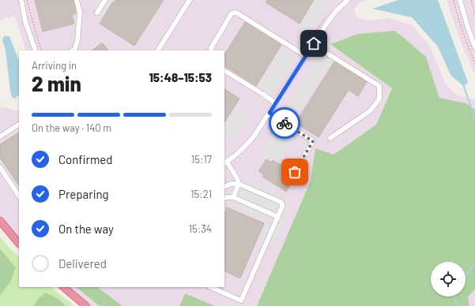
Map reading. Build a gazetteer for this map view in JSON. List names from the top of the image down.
{
  "page": {
    "heading": ["2 min", "Arriving in", "15:48–15:53"],
    "bar": "On the way · 140 m",
    "list": [
      ["Confirmed", "15:17"],
      ["Preparing", "15:21"],
      ["On the way", "15:34"],
      "Delivered"
    ]
  }
}
